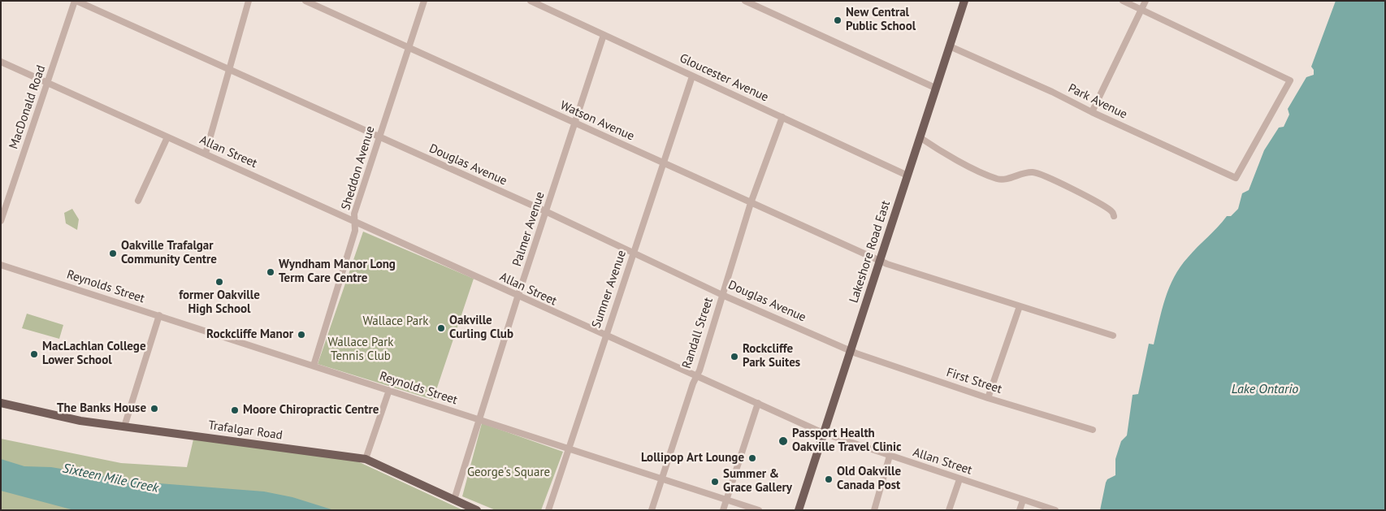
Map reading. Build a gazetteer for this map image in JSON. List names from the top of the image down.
{
  "streets": {
    "main road": ["Lakeshore Road East", "Trafalgar Road"],
    "street": [
      "Gloucester Avenue",
      "Park Avenue",
      "MacDonald Road",
      "Watson Avenue",
      "Allan Street",
      "Douglas Avenue",
      "Sheddon Avenue",
      "Palmer Avenue",
      "Reynolds Street",
      "Sumner Avenue",
      "Randall Street",
      "First Street"
    ]
  },
  "crossings": [
    ["Gloucester Avenue", "Palmer Avenue"],
    ["Gloucester Avenue", "Lakeshore Road East"],
    ["Gloucester Avenue", "Sumner Avenue"],
    ["Gloucester Avenue", "Randall Street"],
    ["Park Avenue", "Lakeshore Road East"],
    ["MacDonald Road", "Allan Street"],
    ["MacDonald Road", "Douglas Avenue"],
    ["Watson Avenue", "Sheddon Avenue"],
    ["Watson Avenue", "Palmer Avenue"],
    ["Watson Avenue", "Lakeshore Road East"],
    ["Watson Avenue", "Sumner Avenue"],
    ["Watson Avenue", "Randall Street"],
    ["Allan Street", "Sheddon Avenue"],
    ["Allan Street", "Palmer Avenue"],
    ["Allan Street", "Lakeshore Road East"],
    ["Allan Street", "Sumner Avenue"],
    ["Allan Street", "Randall Street"],
    ["Douglas Avenue", "Sheddon Avenue"],
    ["Douglas Avenue", "Palmer Avenue"],
    ["Douglas Avenue", "Lakeshore Road East"],
    ["Douglas Avenue", "Sumner Avenue"],
    ["Douglas Avenue", "Randall Street"],
    ["Douglas Avenue", "First Street"],
    ["Sheddon Avenue", "Reynolds Street"],
    ["Palmer Avenue", "Reynolds Street"],
    ["Palmer Avenue", "Trafalgar Road"],
    ["Lakeshore Road East", "First Street"],
    ["Reynolds Street", "Sumner Avenue"],
    ["Reynolds Street", "Randall Street"]
  ],
  "water": ["Lake Ontario", "Sixteen Mile Creek"],
  "parks": ["Wallace Park", "Wallace Park Tennis Club", "George's Square"],
  "places": [
    "New Central Public School",
    "Oakville Trafalgar Community Centre",
    "Wyndham Manor Long Term Care Centre",
    "former Oakville High School",
    "Oakville Curling Club",
    "Rockcliffe Manor",
    "MacLachlan College Lower School",
    "Rockcliffe Park Suites",
    "The Banks House",
    "Moore Chiropractic Centre",
    "Passport Health Oakville Travel Clinic",
    "Lollipop Art Lounge",
    "Old Oakville Canada Post",
    "Summer & Grace Gallery"
  ]
}
